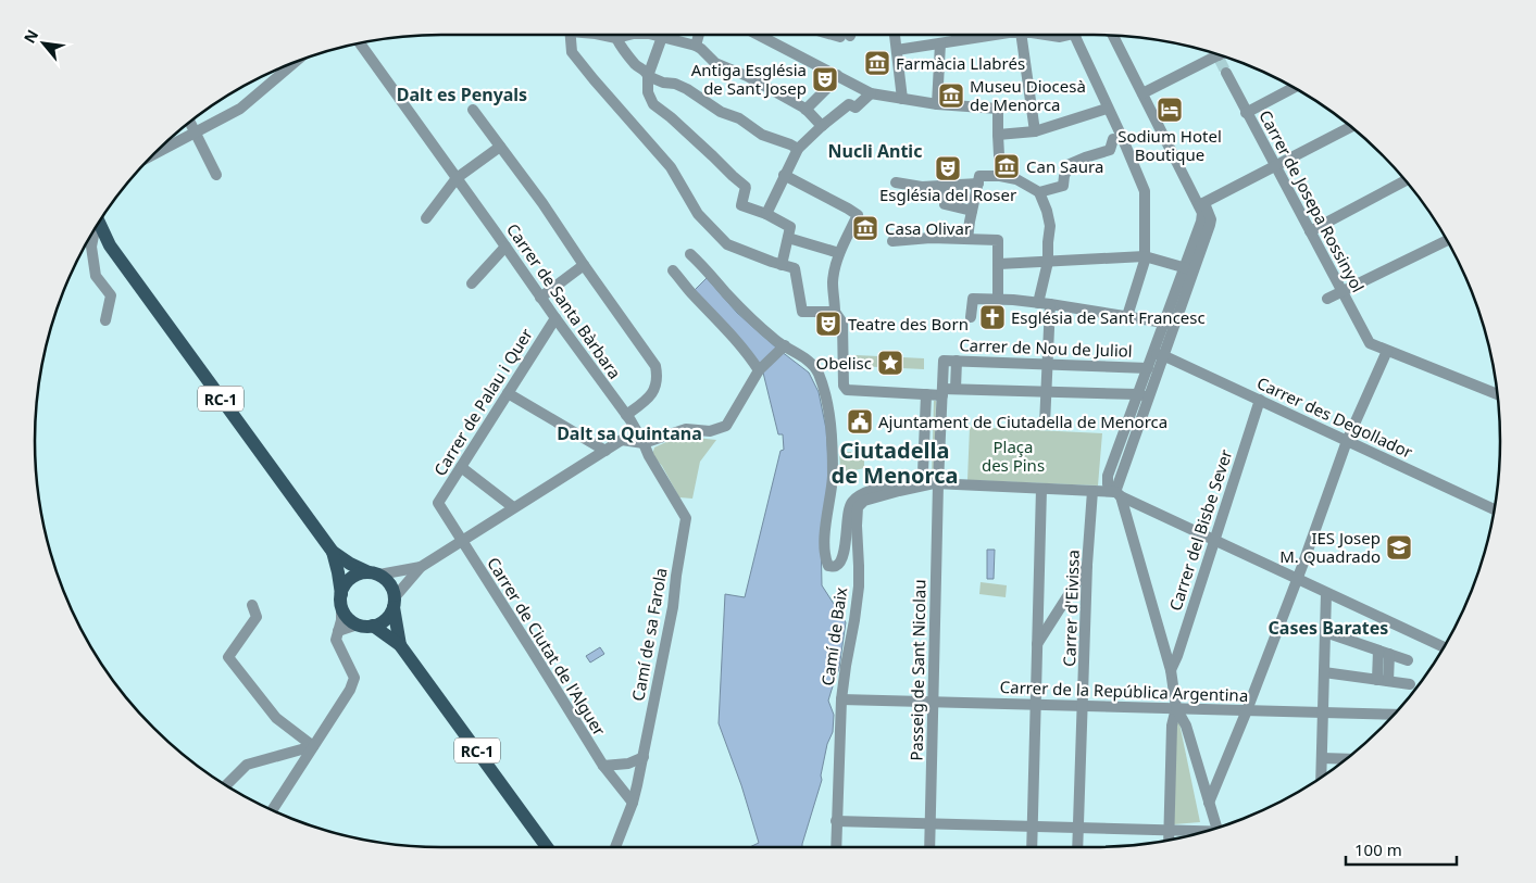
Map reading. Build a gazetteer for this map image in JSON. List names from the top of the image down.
{
  "streets": {
    "main road": ["RC-1"],
    "street": [
      "Carrer de Josepa Rossinyol",
      "Carrer de Santa Bàrbara",
      "Carrer de Nou de Juliol",
      "Carrer de Palau i Quer",
      "Carrer des Degollador",
      "Carrer del Bisbe Sever",
      "Carrer d'Eivissa",
      "Camí de sa Farola",
      "Camí de Baix",
      "Carrer de Ciutat de l'Alguer",
      "Passeig de Sant Nicolau",
      "Carrer de la República Argentina"
    ]
  },
  "crossings": [
    ["Carrer de Santa Bàrbara", "Carrer de Palau i Quer"],
    ["Carrer de Santa Bàrbara", "Camí de sa Farola"],
    ["Carrer de Palau i Quer", "Carrer de Ciutat de l'Alguer"],
    ["Carrer des Degollador", "Carrer del Bisbe Sever"],
    ["Carrer d'Eivissa", "Carrer de la República Argentina"],
    ["Camí de sa Farola", "Carrer de Ciutat de l'Alguer"],
    ["Camí de Baix", "Passeig de Sant Nicolau"],
    ["Camí de Baix", "Carrer de la República Argentina"],
    ["Passeig de Sant Nicolau", "Carrer de la República Argentina"]
  ],
  "districts": [
    "Dalt es Penyals",
    "Nucli Antic",
    "Dalt sa Quintana",
    "Ciutadella de Menorca",
    "Cases Barates"
  ],
  "parks": ["Plaça des Pins"],
  "places": {
    "museum": [
      "Farmàcia Llabrés",
      "Museu Diocesà de Menorca",
      "Can Saura",
      "Casa Olivar"
    ],
    "theatre": ["Antiga Església de Sant Josep", "Església del Roser", "Teatre des Born"],
    "hotel": ["Sodium Hotel Boutique"],
    "church": ["Església de Sant Francesc"],
    "place": ["Obelisc"],
    "public building": ["Ajuntament de Ciutadella de Menorca"],
    "school or university": ["IES Josep M. Quadrado"]
  },
  "scale_bar": "100 m",
  "north": "top left"
}
